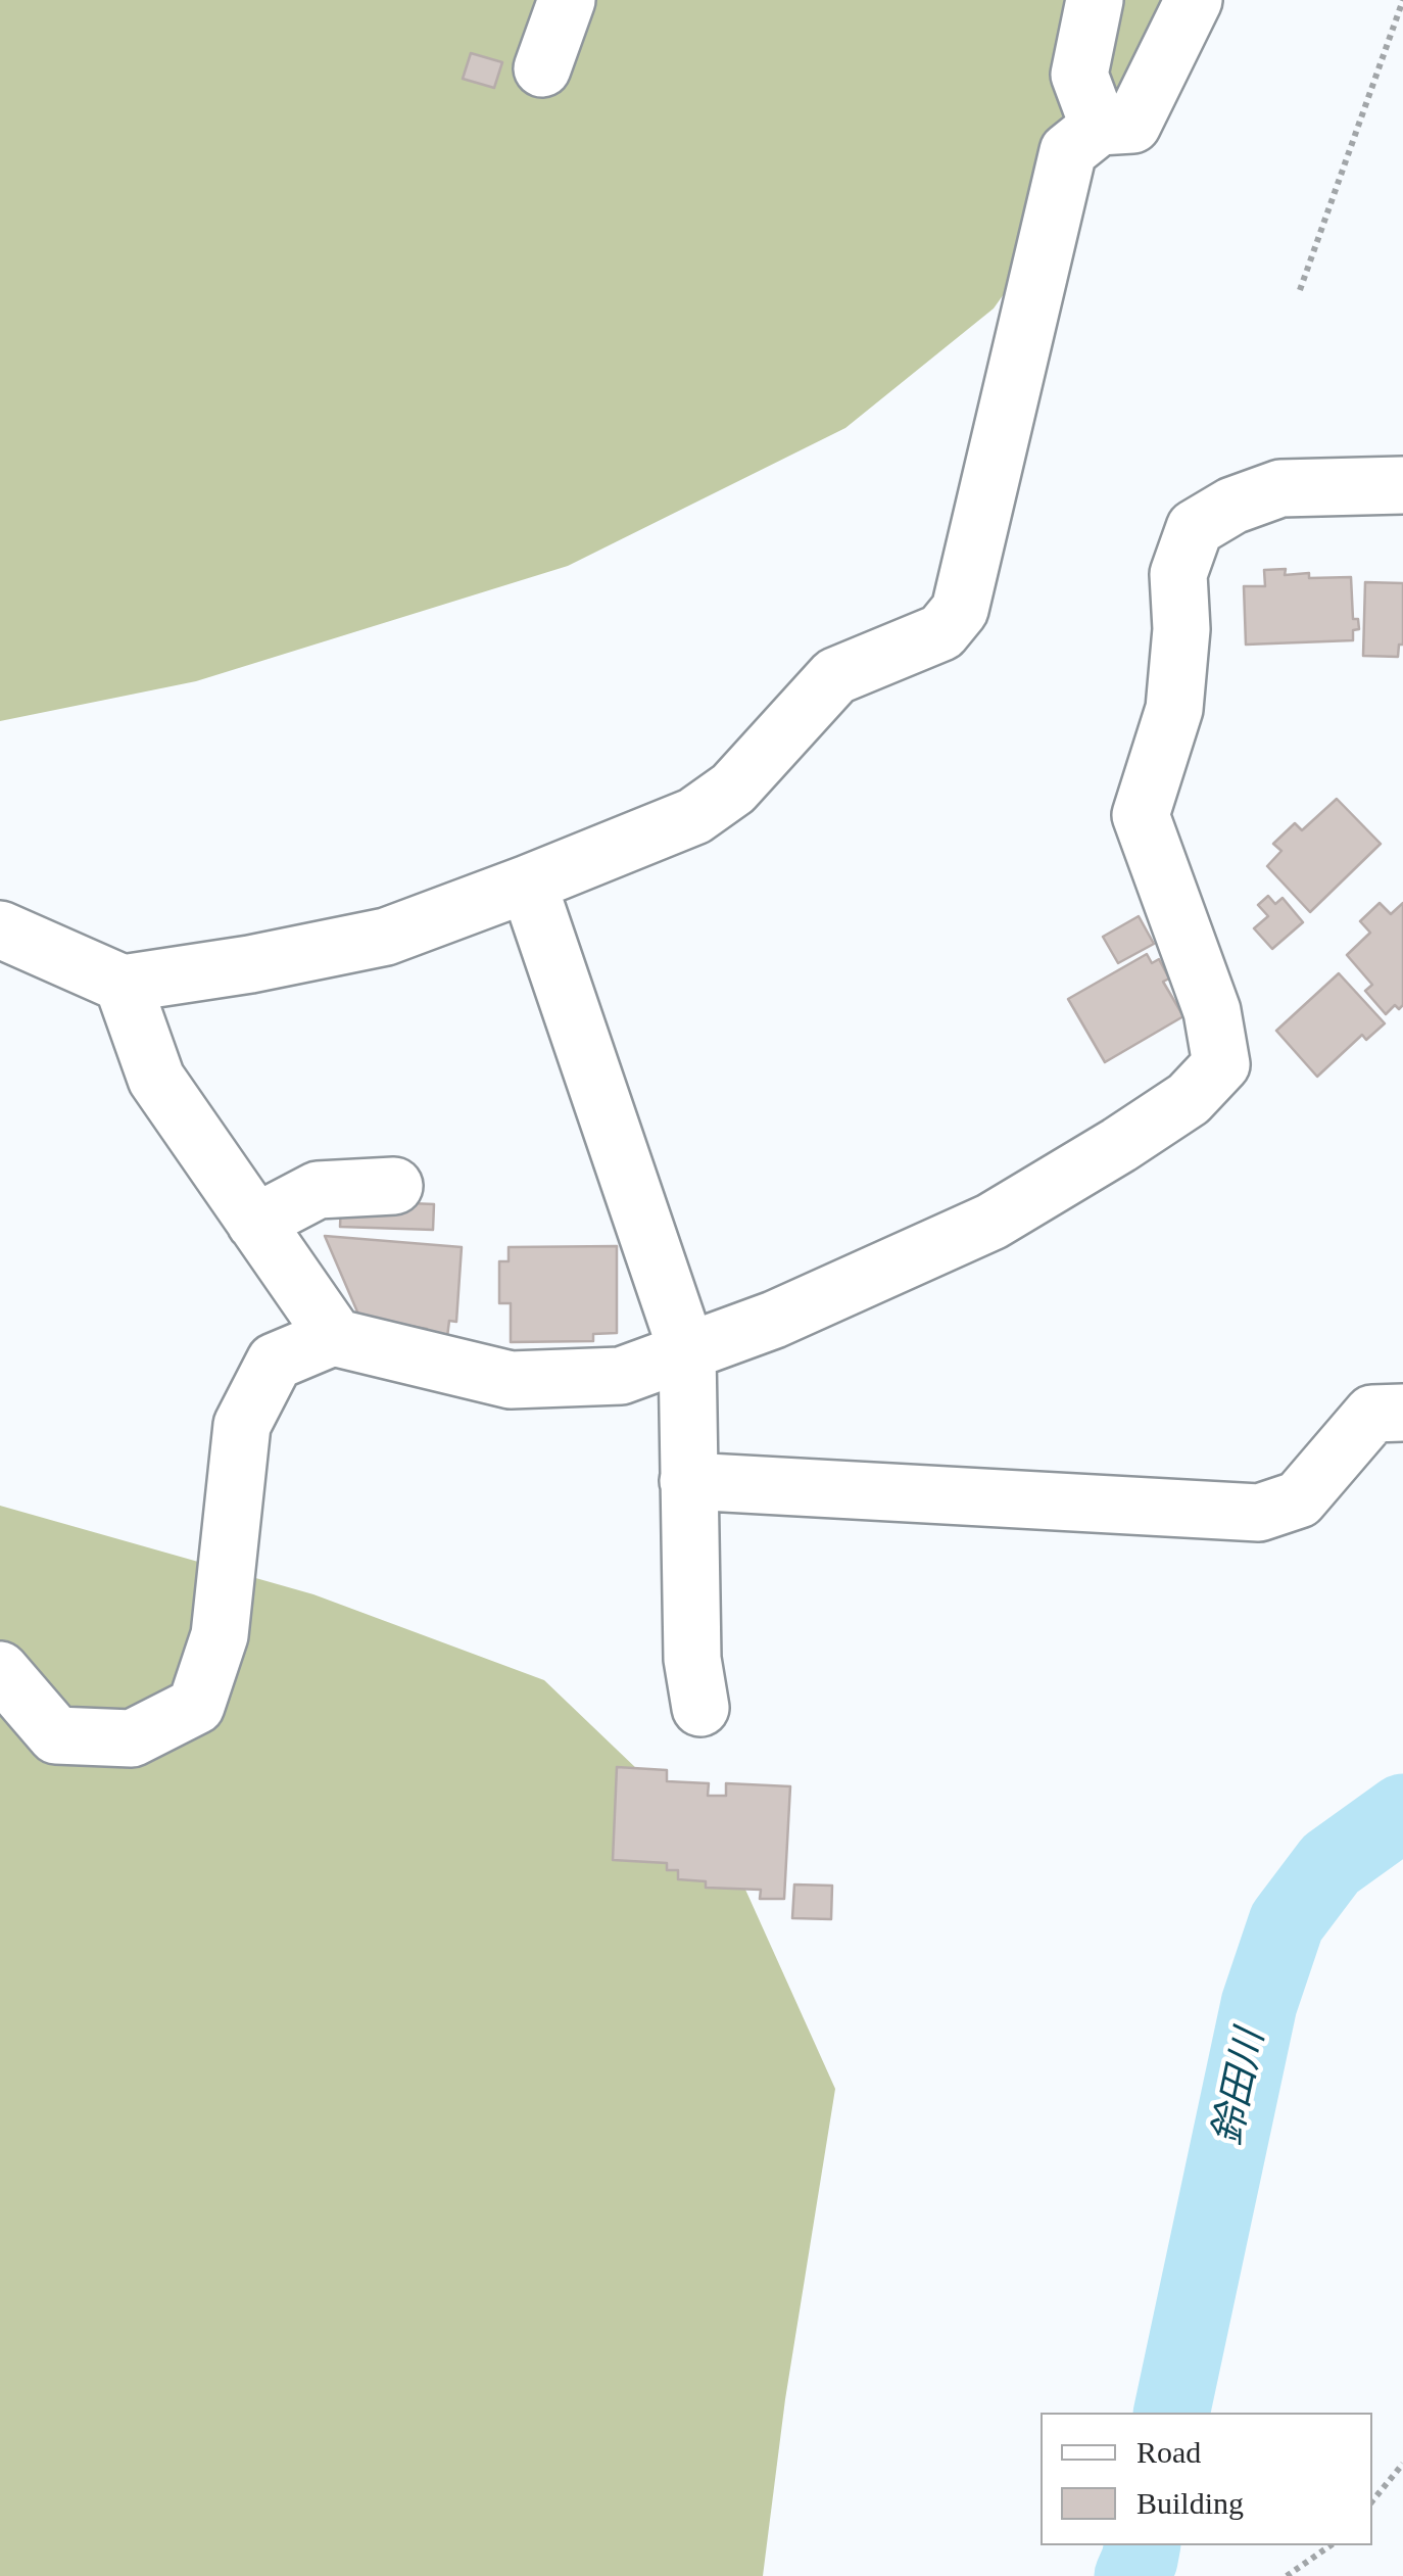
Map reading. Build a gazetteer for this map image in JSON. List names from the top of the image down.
{
  "water": ["鈴田川"],
  "legend": ["Road", "Building"]
}
